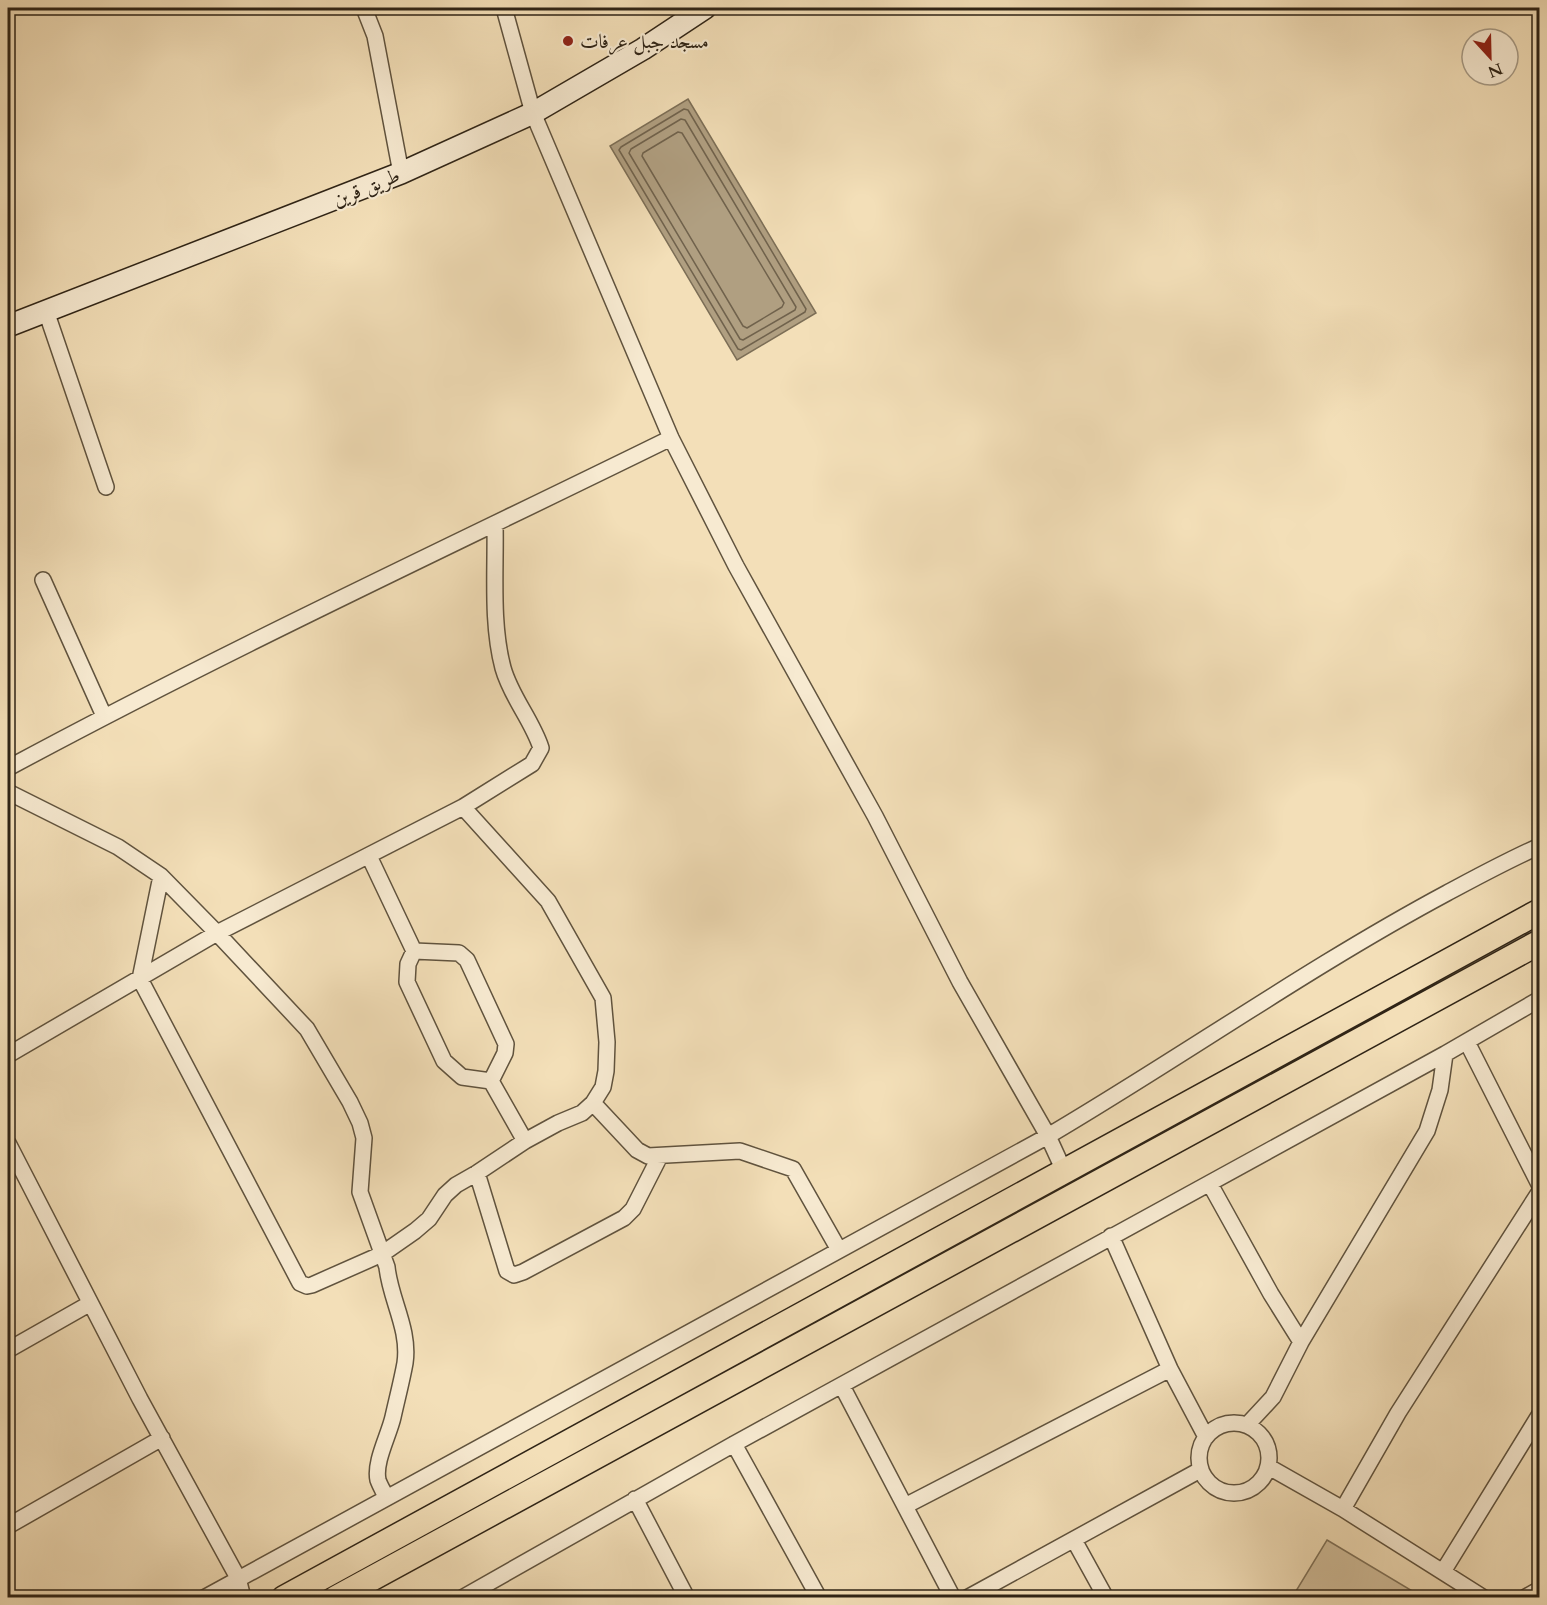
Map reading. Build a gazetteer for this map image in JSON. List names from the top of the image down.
{
  "streets": {
    "main road": ["طريق قرين"]
  },
  "places": ["مسجد جبل عرفات"],
  "north": "bottom"
}
